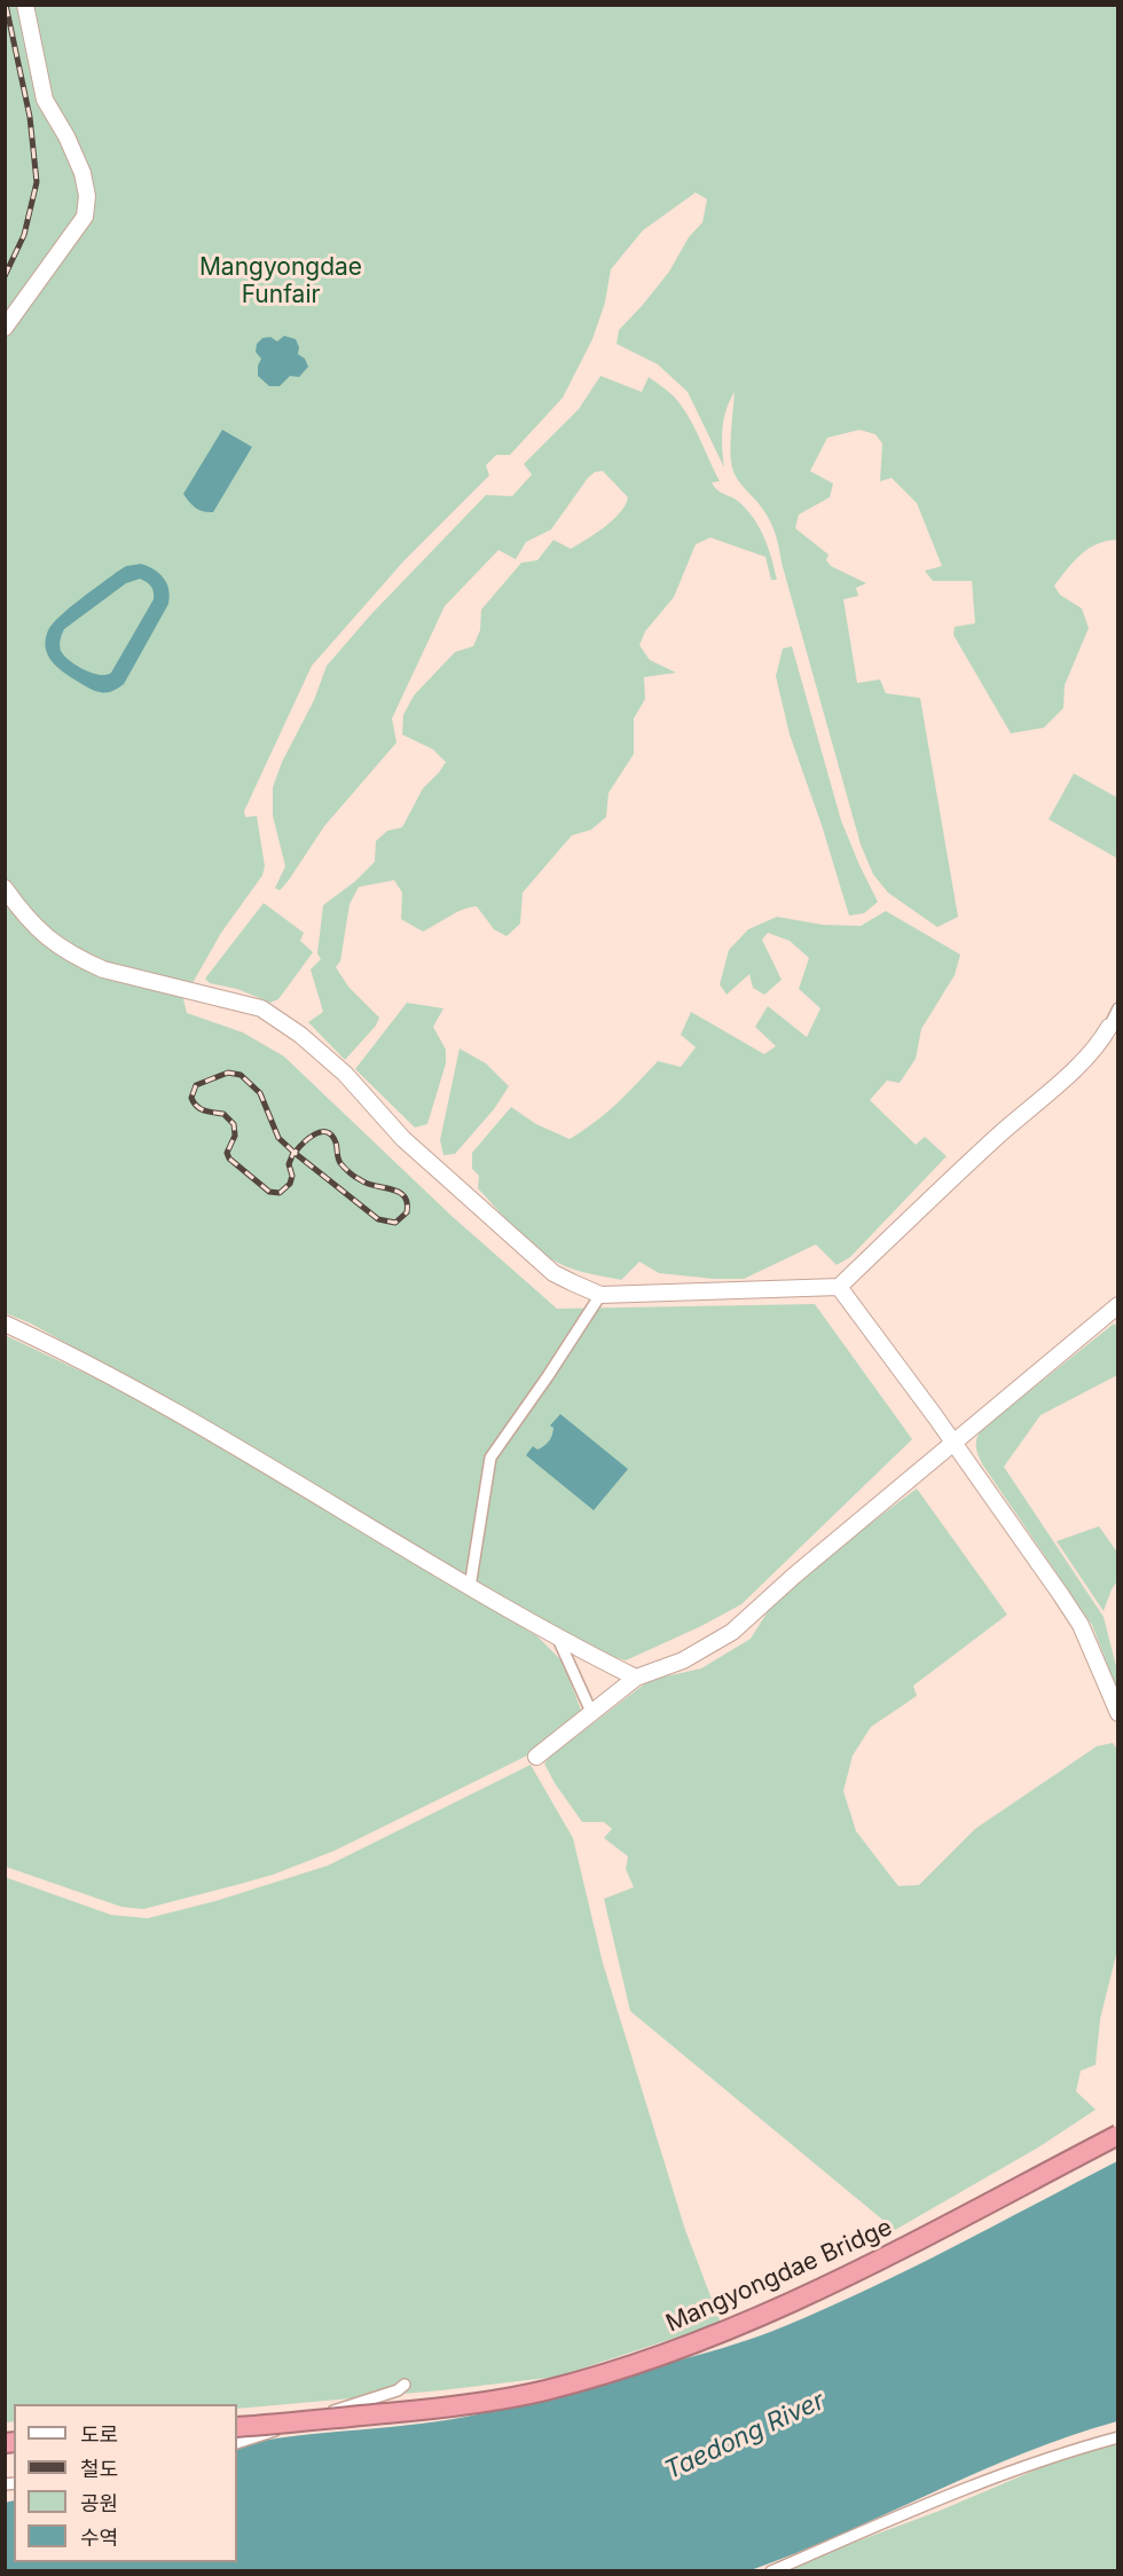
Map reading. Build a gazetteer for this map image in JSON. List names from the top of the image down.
{
  "streets": {
    "highway": ["Mangyongdae Bridge"]
  },
  "water": ["Taedong River"],
  "parks": ["Mangyongdae Funfair"],
  "legend": [
    "도로",
    "철도",
    "공원",
    "수역"
  ]
}
